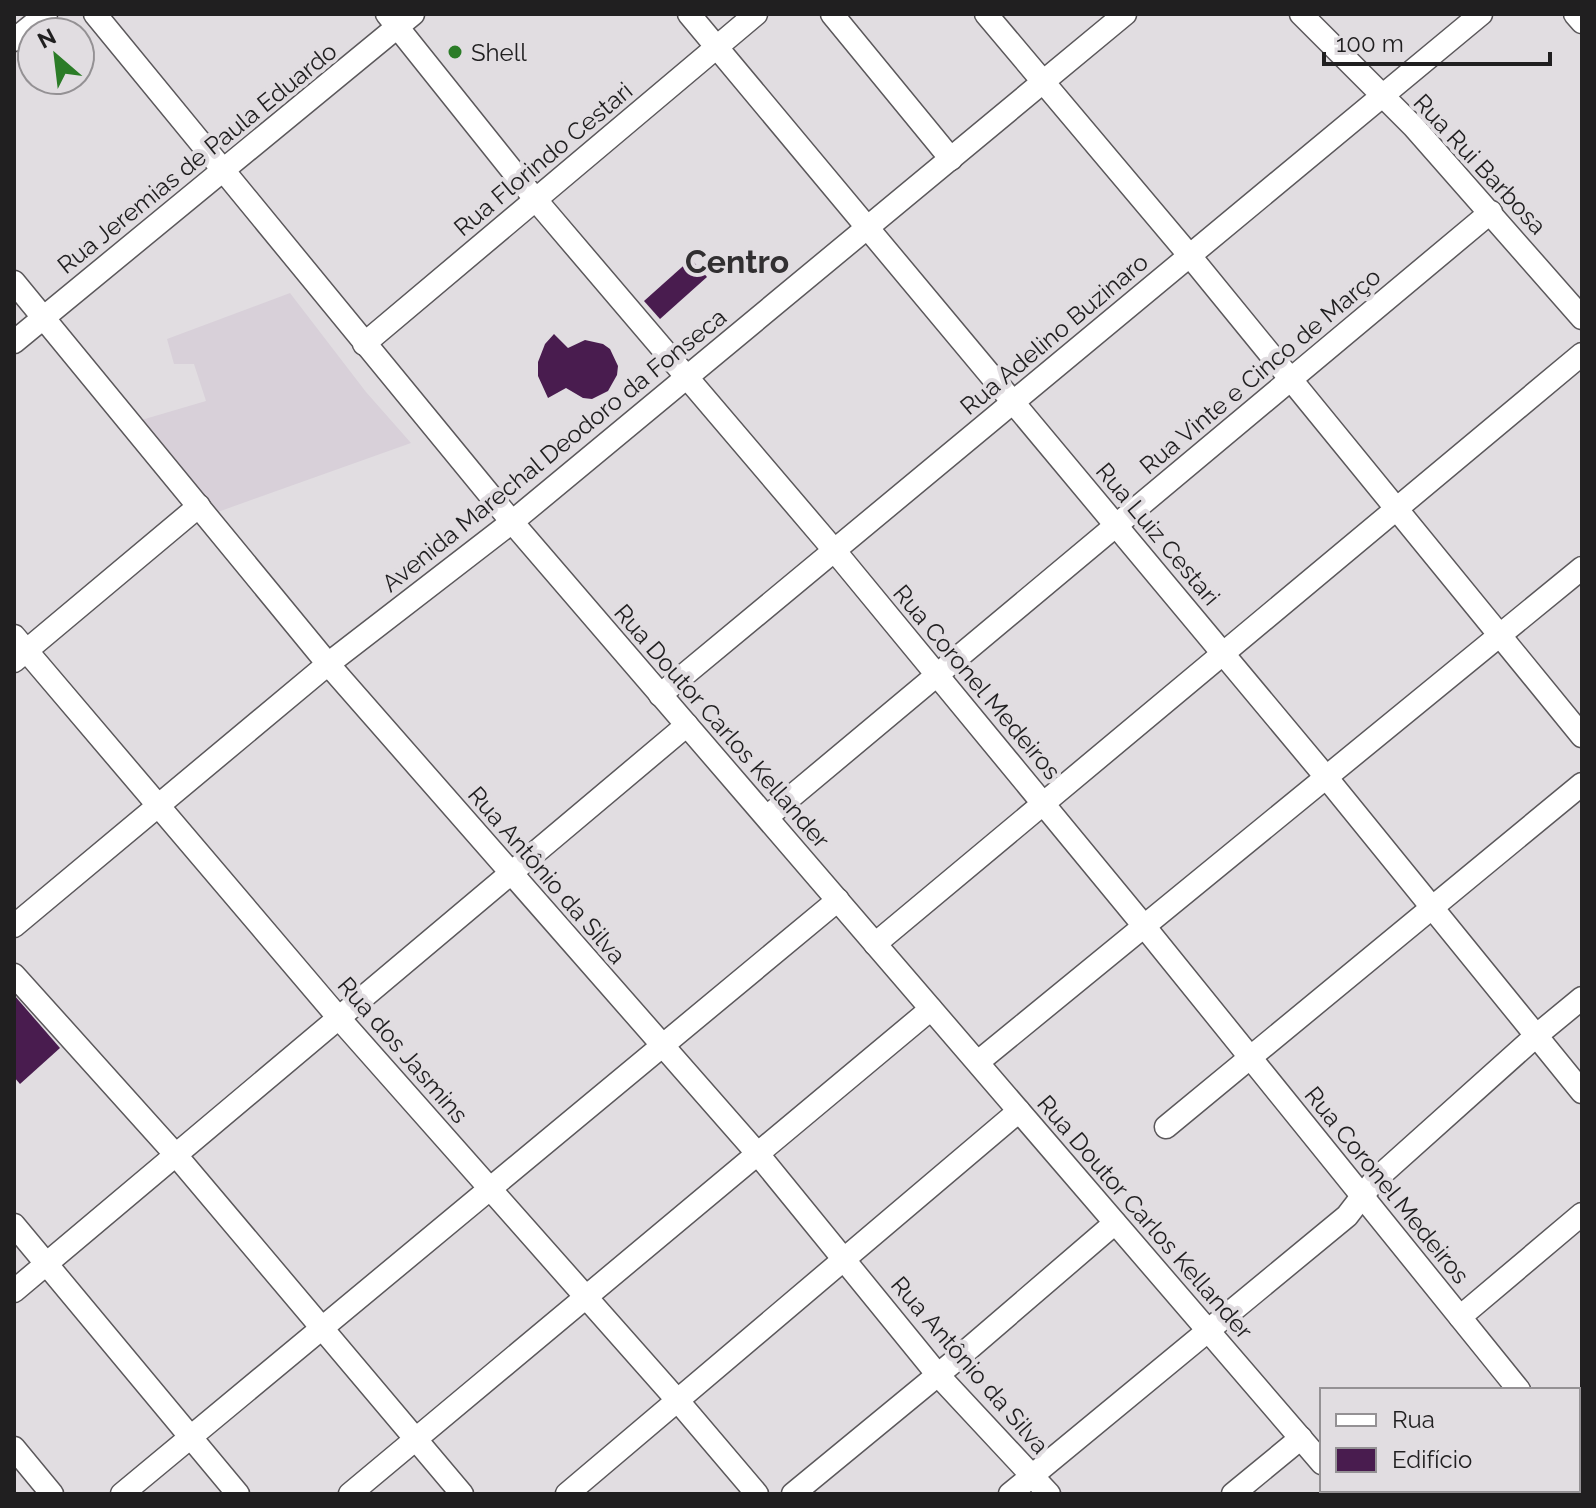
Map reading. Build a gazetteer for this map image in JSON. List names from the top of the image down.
{
  "streets": {
    "street": [
      "Rua Jeremias de Paula Eduardo",
      "Rua Florindo Cestari",
      "Rua Rui Barbosa",
      "Rua Adelino Buzinaro",
      "Rua Vinte e Cinco de Março",
      "Avenida Marechal Deodoro da Fonseca",
      "Rua Luiz Cestari",
      "Rua Coronel Medeiros",
      "Rua Doutor Carlos Kellander",
      "Rua Antônio da Silva",
      "Rua dos Jasmins"
    ]
  },
  "crossings": [
    ["Rua Jeremias de Paula Eduardo", "Rua Coronel Medeiros"],
    ["Rua Jeremias de Paula Eduardo", "Rua Doutor Carlos Kellander"],
    ["Rua Jeremias de Paula Eduardo", "Rua Antônio da Silva"],
    ["Rua Florindo Cestari", "Rua Luiz Cestari"],
    ["Rua Florindo Cestari", "Rua Coronel Medeiros"],
    ["Rua Florindo Cestari", "Rua Doutor Carlos Kellander"],
    ["Rua Rui Barbosa", "Rua Adelino Buzinaro"],
    ["Rua Rui Barbosa", "Rua Vinte e Cinco de Março"],
    ["Rua Adelino Buzinaro", "Rua Luiz Cestari"],
    ["Rua Adelino Buzinaro", "Rua Coronel Medeiros"],
    ["Rua Adelino Buzinaro", "Rua Doutor Carlos Kellander"],
    ["Rua Vinte e Cinco de Março", "Rua Luiz Cestari"],
    ["Rua Vinte e Cinco de Março", "Rua Coronel Medeiros"],
    ["Rua Vinte e Cinco de Março", "Rua Doutor Carlos Kellander"],
    ["Avenida Marechal Deodoro da Fonseca", "Rua Luiz Cestari"],
    ["Avenida Marechal Deodoro da Fonseca", "Rua Coronel Medeiros"],
    ["Avenida Marechal Deodoro da Fonseca", "Rua Doutor Carlos Kellander"],
    ["Avenida Marechal Deodoro da Fonseca", "Rua Antônio da Silva"],
    ["Avenida Marechal Deodoro da Fonseca", "Rua dos Jasmins"]
  ],
  "districts": ["Centro"],
  "places": ["Shell"],
  "legend": ["Rua", "Edifício"],
  "scale_bar": "100 m",
  "north": "top left"
}
